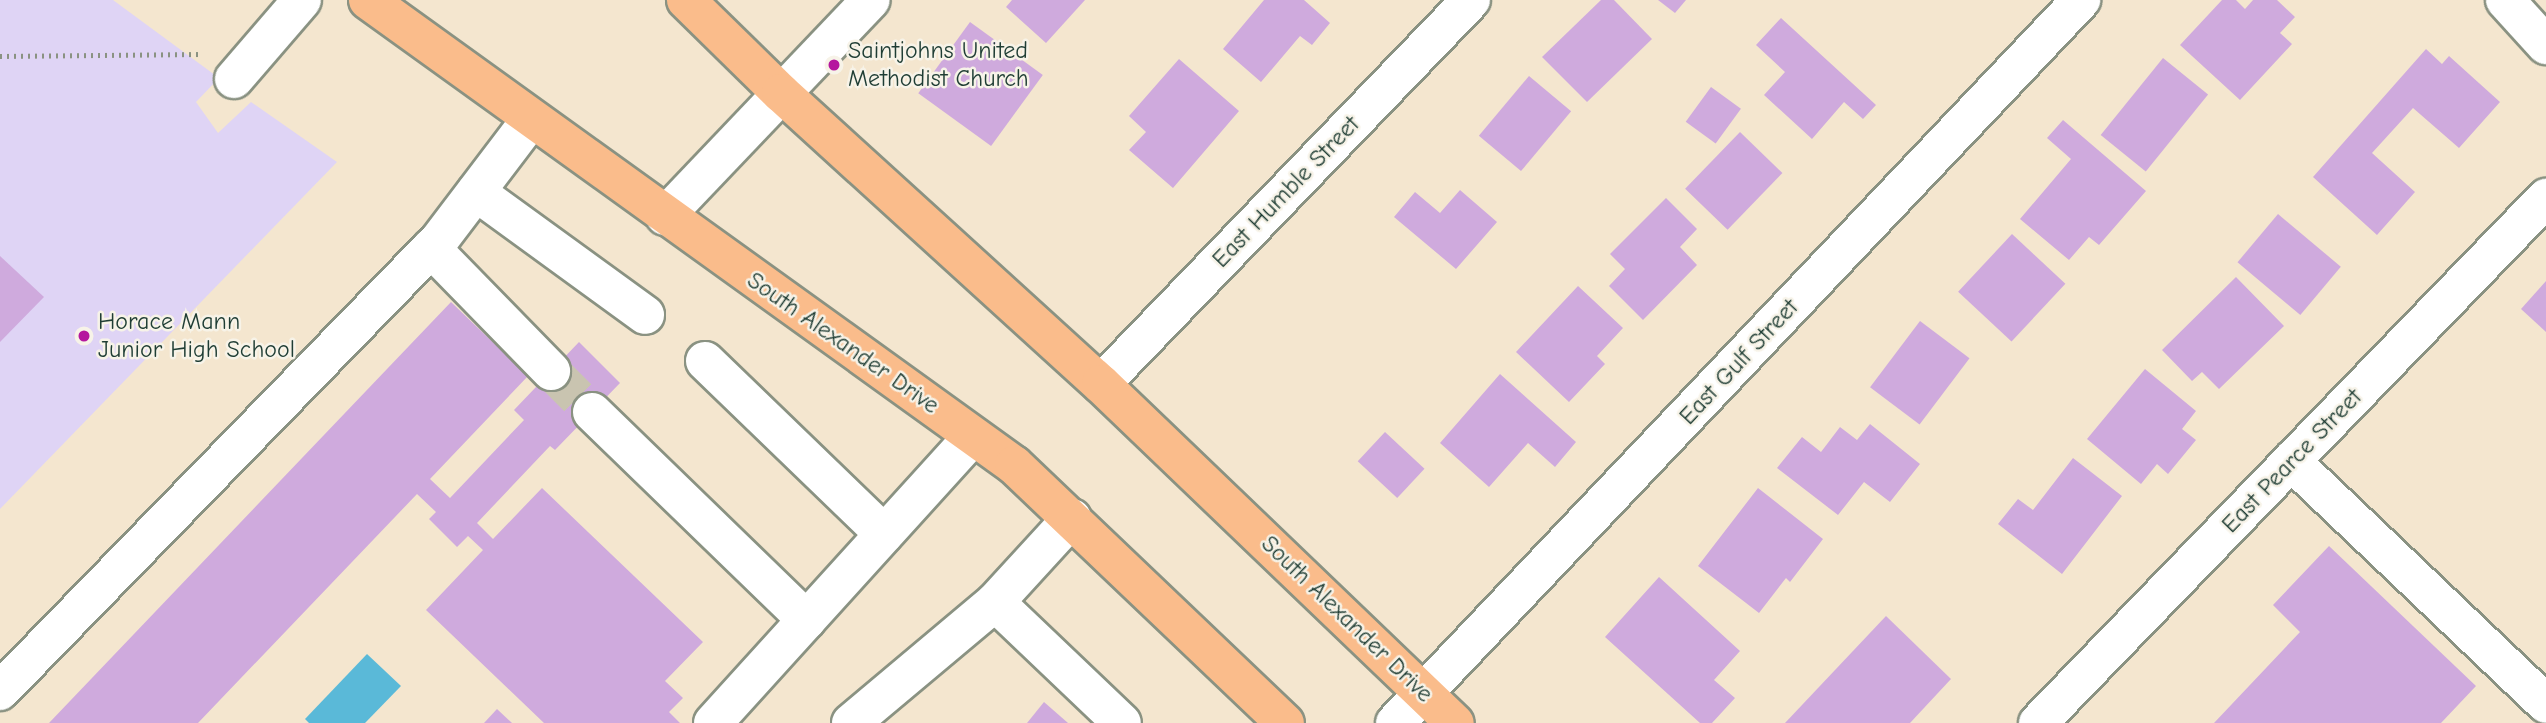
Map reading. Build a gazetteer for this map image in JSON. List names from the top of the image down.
{
  "streets": {
    "main road": ["South Alexander Drive"],
    "street": ["East Humble Street", "East Gulf Street", "East Pearce Street"]
  },
  "crossings": [
    ["East Humble Street", "South Alexander Drive"],
    ["South Alexander Drive", "East Gulf Street"]
  ],
  "places": ["Saintjohns United Methodist Church", "Horace Mann Junior High School"]
}
